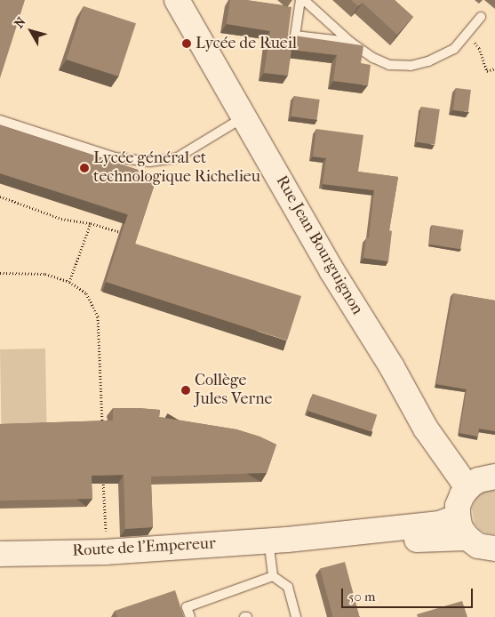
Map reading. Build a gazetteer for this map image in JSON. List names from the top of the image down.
{
  "streets": {
    "street": ["Rue Jean Bourguignon", "Route de l'Empereur"]
  },
  "places": ["Lycée de Rueil", "Lycée général et technologique Richelieu", "Collège Jules Verne"],
  "scale_bar": "50 m",
  "north": "top left"
}
